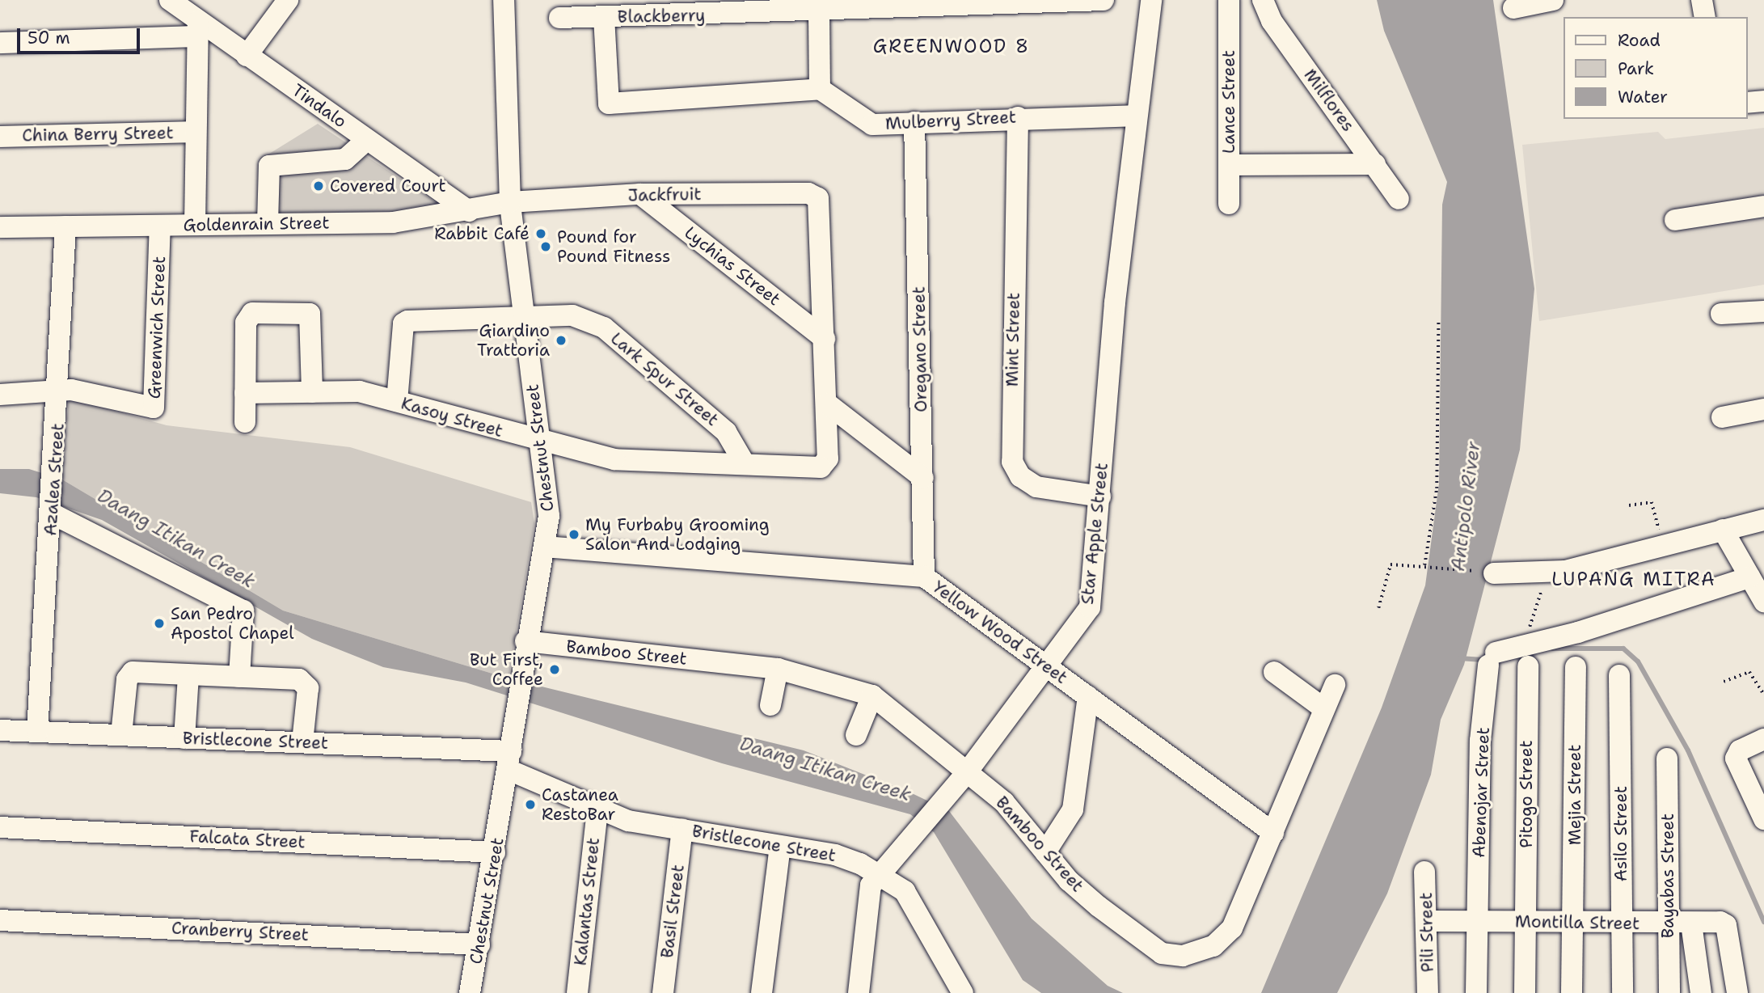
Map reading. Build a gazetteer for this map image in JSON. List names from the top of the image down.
{
  "streets": {
    "street": [
      "Blackberry",
      "Milflores",
      "Lance Street",
      "Tindalo",
      "Mulberry Street",
      "China Berry Street",
      "Jackfruit",
      "Goldenrain Street",
      "Lychias Street",
      "Greenwich Street",
      "Mint Street",
      "Oregano Street",
      "Lark Spur Street",
      "Kasoy Street",
      "Chestnut Street",
      "Azalea Street",
      "Star Apple Street",
      "Yellow Wood Street",
      "Bamboo Street",
      "Bristlecone Street",
      "Abenojar Street",
      "Pitogo Street",
      "Mejia Street",
      "Asilo Street",
      "Falcata Street",
      "Bayabas Street",
      "Kalantas Street",
      "Basil Street",
      "Montilla Street",
      "Cranberry Street",
      "Pili Street"
    ]
  },
  "crossings": [
    ["Tindalo", "Goldenrain Street"],
    ["Mulberry Street", "Mint Street"],
    ["Mulberry Street", "Oregano Street"],
    ["Mulberry Street", "Star Apple Street"],
    ["Jackfruit", "Goldenrain Street"],
    ["Jackfruit", "Lychias Street"],
    ["Jackfruit", "Chestnut Street"],
    ["Goldenrain Street", "Greenwich Street"],
    ["Goldenrain Street", "Chestnut Street"],
    ["Goldenrain Street", "Azalea Street"],
    ["Greenwich Street", "Azalea Street"],
    ["Mint Street", "Star Apple Street"],
    ["Oregano Street", "Yellow Wood Street"],
    ["Lark Spur Street", "Kasoy Street"],
    ["Lark Spur Street", "Chestnut Street"],
    ["Kasoy Street", "Chestnut Street"],
    ["Chestnut Street", "Yellow Wood Street"],
    ["Chestnut Street", "Bamboo Street"],
    ["Chestnut Street", "Bristlecone Street"],
    ["Chestnut Street", "Falcata Street"],
    ["Chestnut Street", "Cranberry Street"],
    ["Azalea Street", "Bristlecone Street"],
    ["Star Apple Street", "Yellow Wood Street"],
    ["Star Apple Street", "Bamboo Street"],
    ["Star Apple Street", "Bristlecone Street"],
    ["Yellow Wood Street", "Bamboo Street"],
    ["Bristlecone Street", "Kalantas Street"],
    ["Bristlecone Street", "Basil Street"],
    ["Abenojar Street", "Montilla Street"],
    ["Pitogo Street", "Montilla Street"],
    ["Mejia Street", "Montilla Street"],
    ["Asilo Street", "Montilla Street"],
    ["Bayabas Street", "Montilla Street"],
    ["Montilla Street", "Pili Street"]
  ],
  "districts": ["GREENWOOD 8", "LUPANG MITRA"],
  "water": ["Antipolo River", "Daang Itikan Creek"],
  "places": [
    "Covered Court",
    "Rabbit Café",
    "Pound for Pound Fitness",
    "Giardino Trattoria",
    "My Furbaby Grooming Salon And Lodging",
    "San Pedro Apostol Chapel",
    "But First, Coffee",
    "Castanea RestoBar"
  ],
  "legend": ["Road", "Park", "Water"],
  "scale_bar": "50 m"
}
